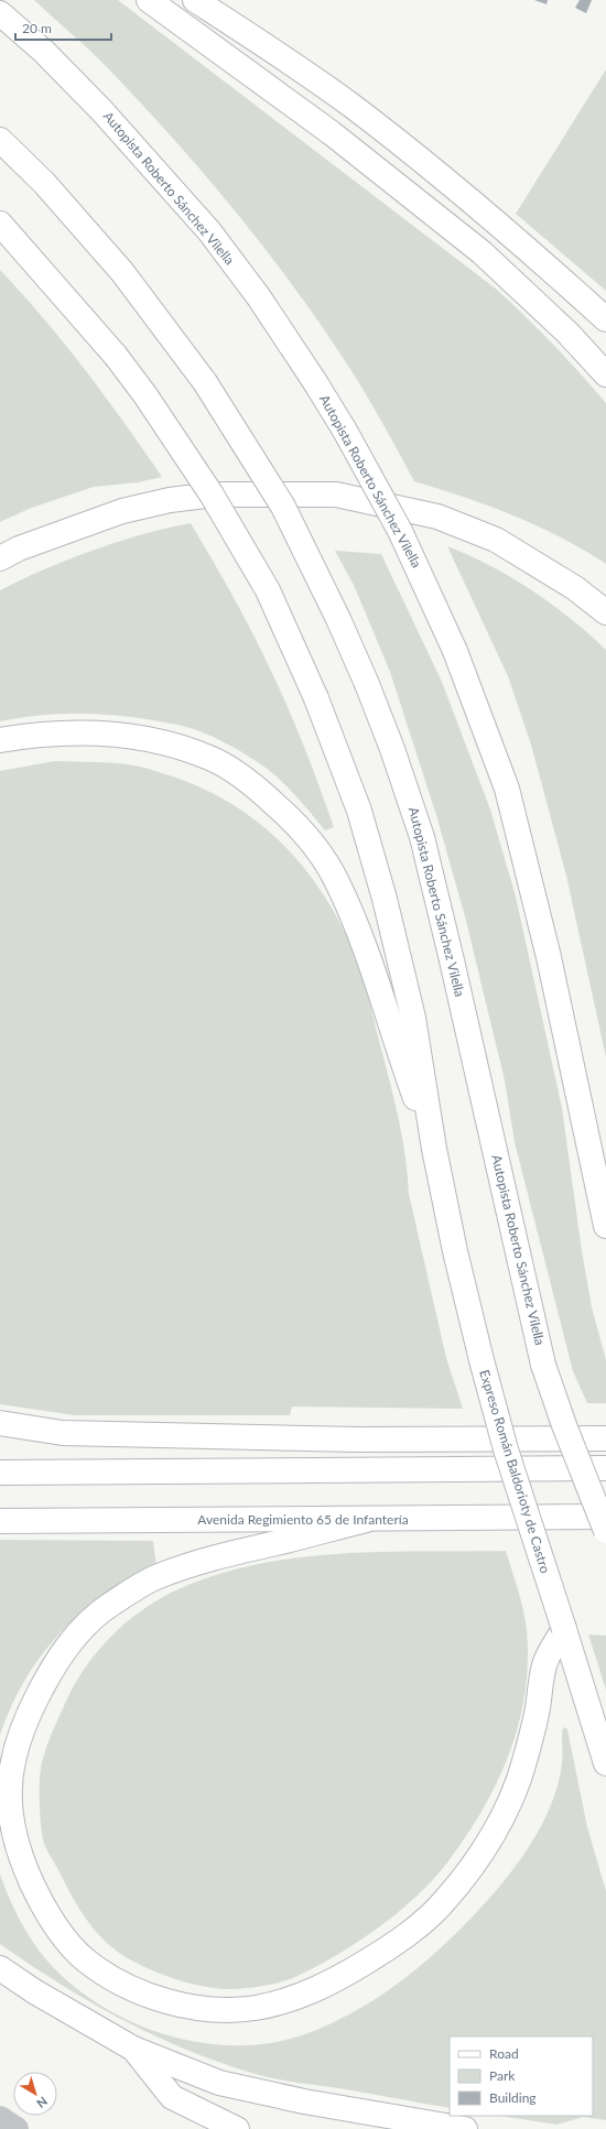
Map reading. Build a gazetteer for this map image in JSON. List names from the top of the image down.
{
  "streets": {
    "main road": ["Autopista Roberto Sánchez Vilella", "Expreso Román Baldorioty de Castro", "Avenida Regimiento 65 de Infantería"]
  },
  "legend": ["Road", "Park", "Building"],
  "scale_bar": "20 m",
  "north": "bottom right"
}
